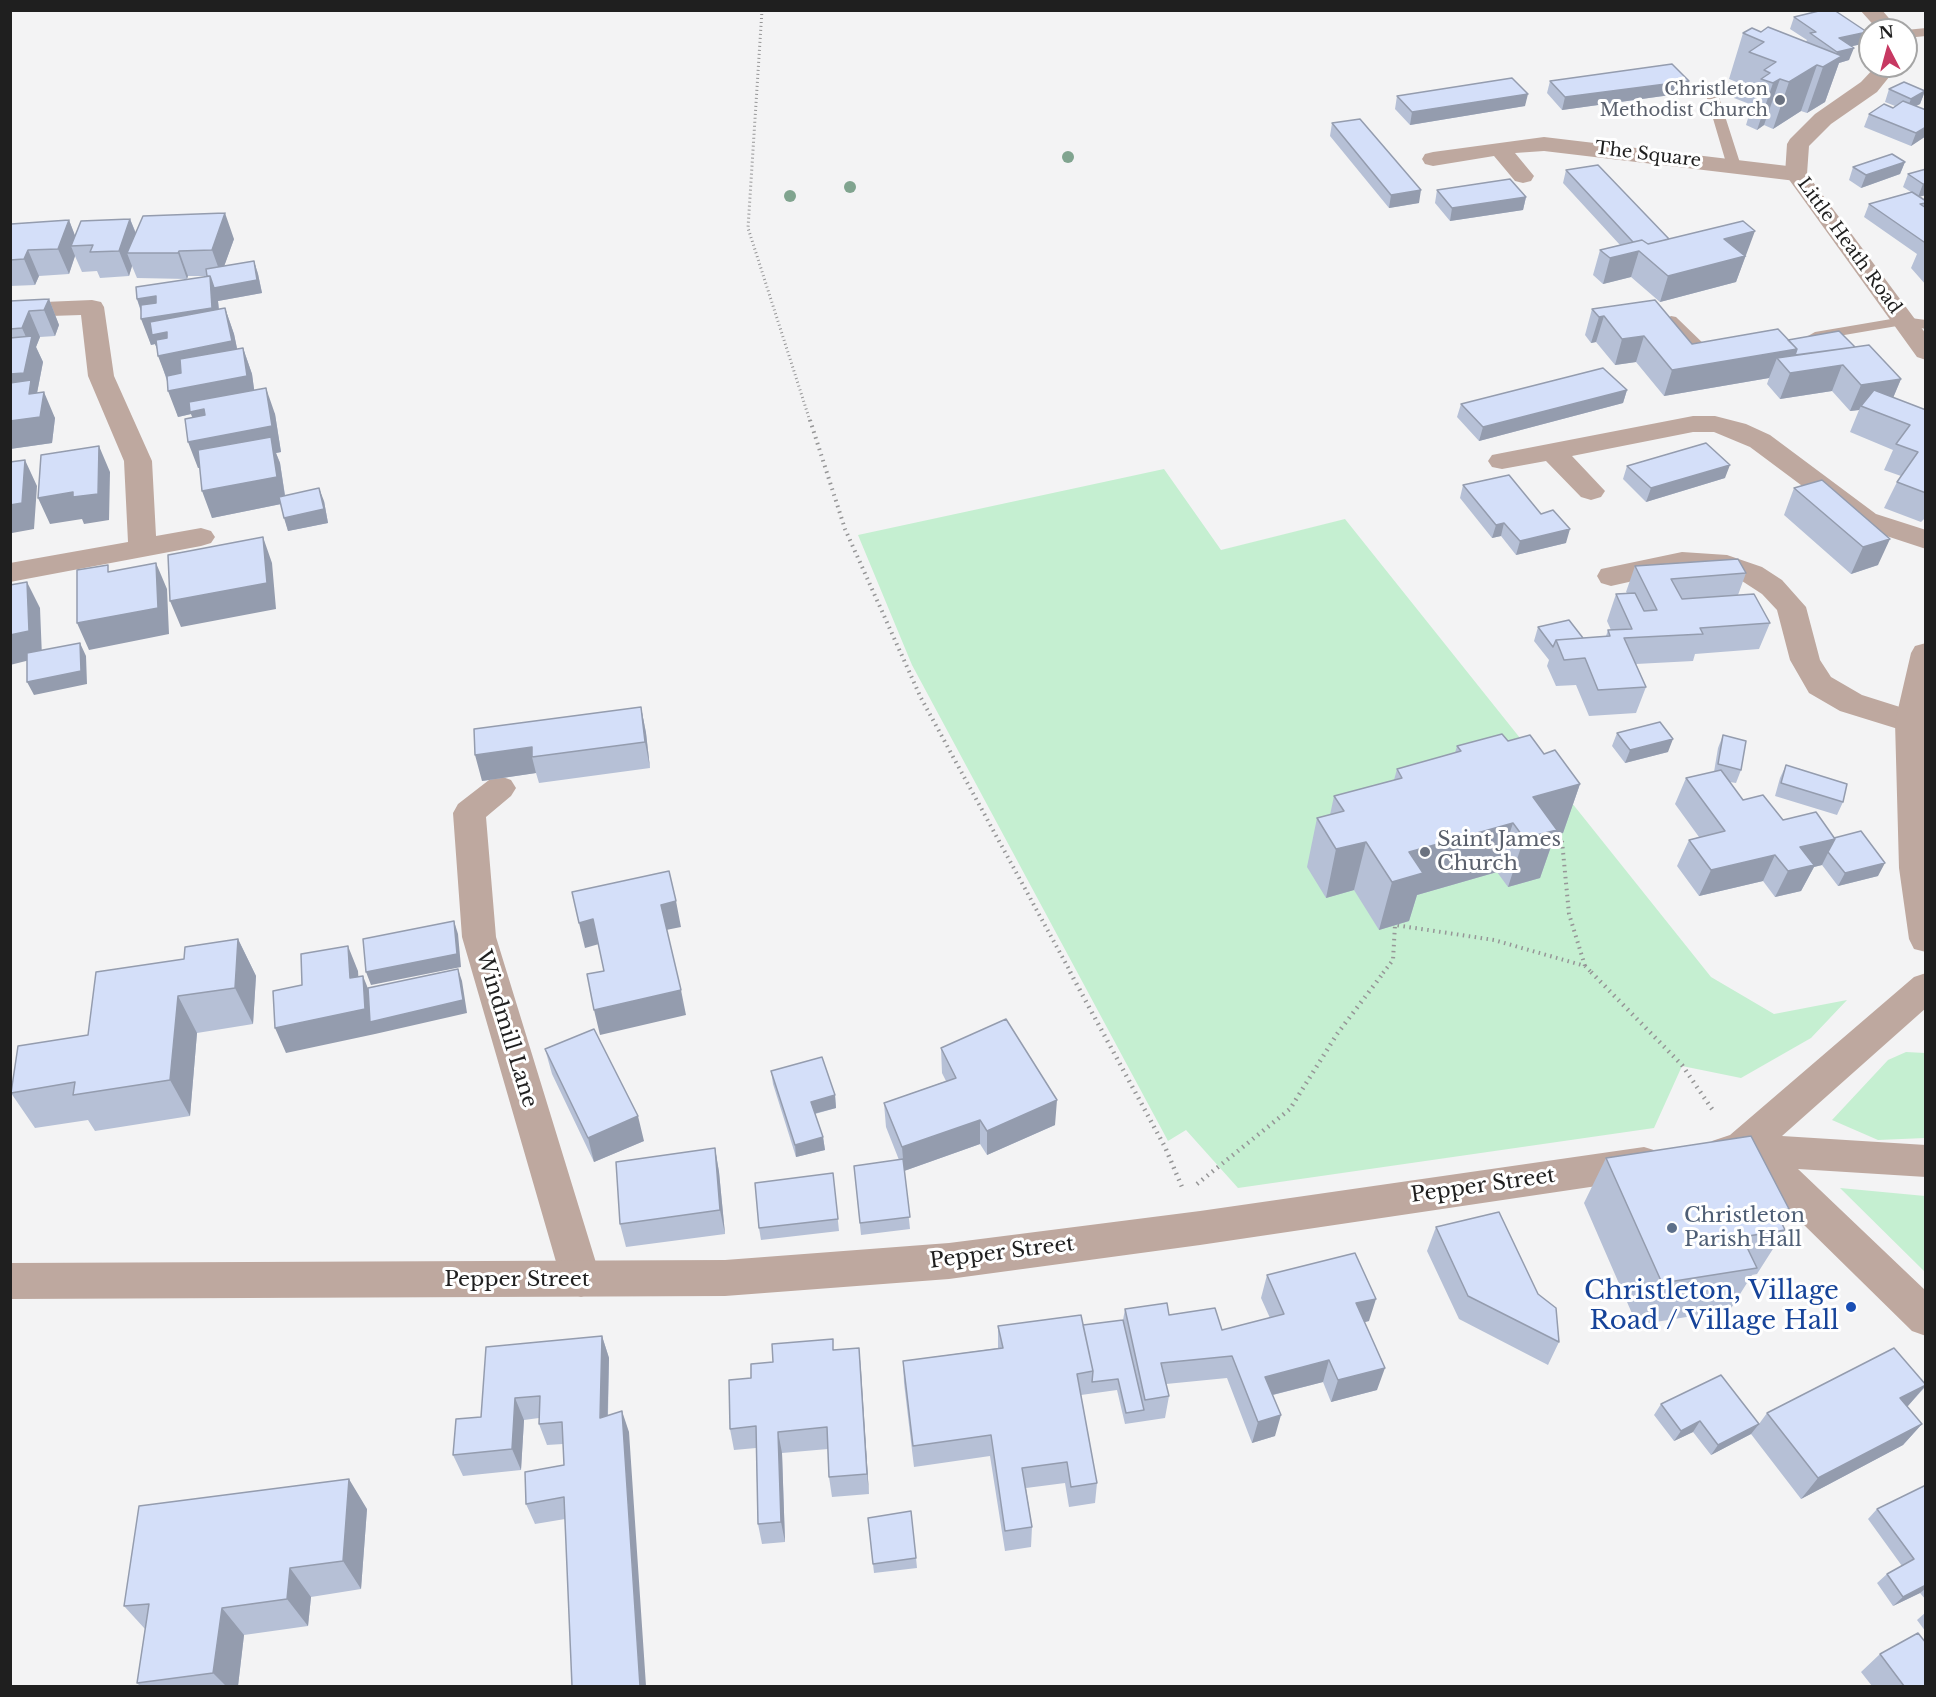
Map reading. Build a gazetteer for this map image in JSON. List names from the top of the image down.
{
  "streets": {
    "street": [
      "The Square",
      "Little Heath Road",
      "Windmill Lane",
      "Pepper Street"
    ]
  },
  "crossings": [
    ["The Square", "Little Heath Road"],
    ["Windmill Lane", "Pepper Street"]
  ],
  "places": [
    "Christleton Methodist Church",
    "Saint James Church",
    "Christleton Parish Hall",
    "Christleton, Village Road / Village Hall"
  ],
  "north": "top"
}
